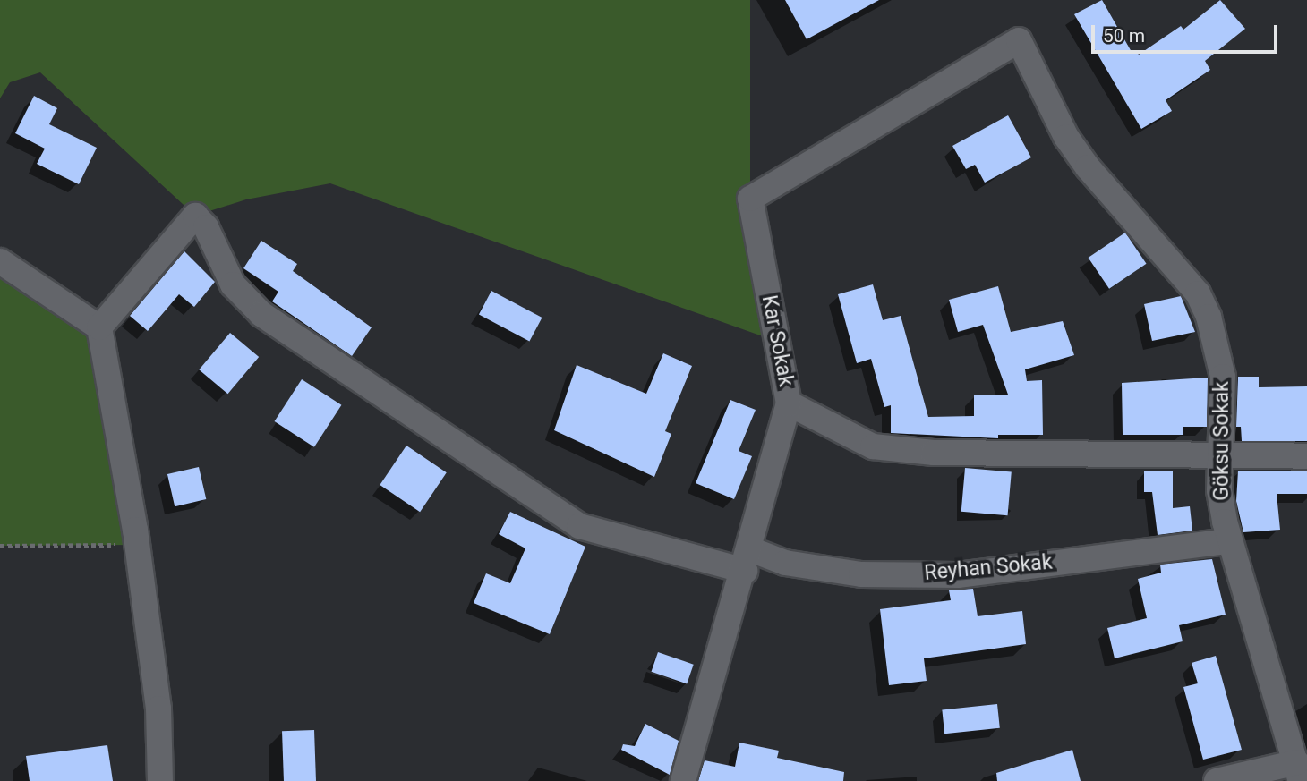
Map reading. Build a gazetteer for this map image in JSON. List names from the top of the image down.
{
  "streets": {
    "street": ["Kar Sokak", "Göksu Sokak", "Reyhan Sokak"]
  },
  "crossings": [
    ["Kar Sokak", "Göksu Sokak"],
    ["Kar Sokak", "Reyhan Sokak"],
    ["Göksu Sokak", "Reyhan Sokak"]
  ],
  "scale_bar": "50 m"
}
